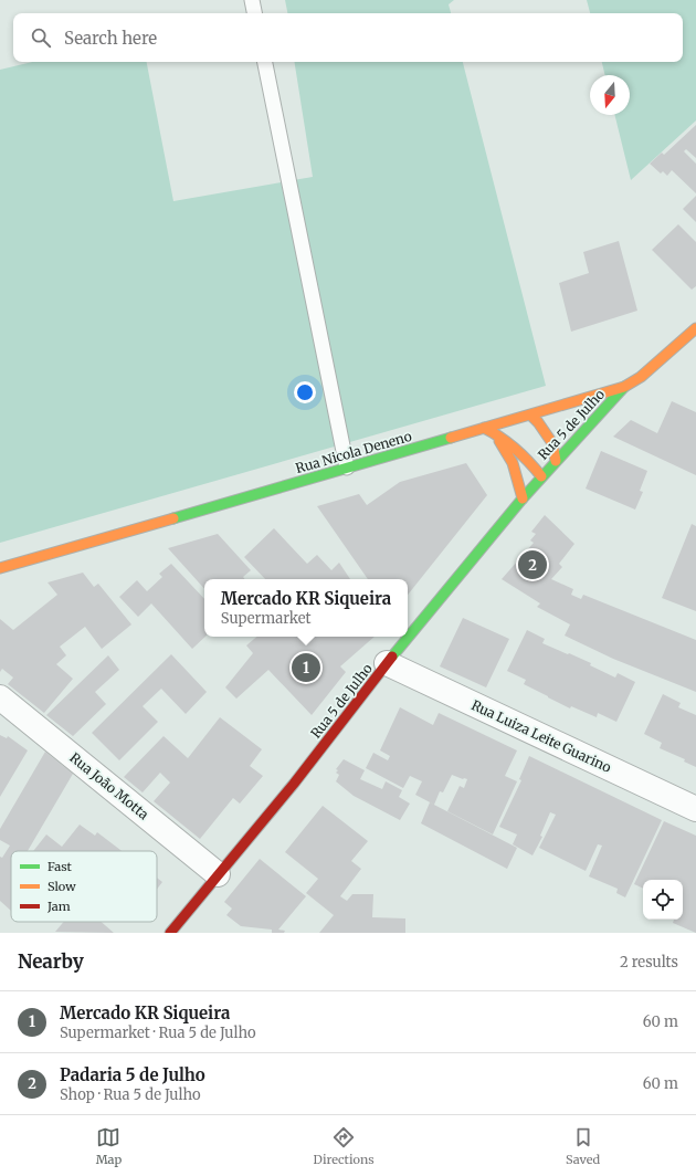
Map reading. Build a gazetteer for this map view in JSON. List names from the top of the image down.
{
  "streets": {
    "street": [
      "Rua 5 de Julho",
      "Rua Nicola Deneno",
      "Rua Luiza Leite Guarino",
      "Rua João Motta"
    ]
  },
  "crossings": [
    ["Rua 5 de Julho", "Rua Nicola Deneno"],
    ["Rua 5 de Julho", "Rua Luiza Leite Guarino"],
    ["Rua 5 de Julho", "Rua João Motta"]
  ],
  "legend": ["Fast", "Slow", "Jam"],
  "north": "bottom",
  "page": {
    "search": "Search here",
    "pins": ["2", "1"],
    "popup": ["Mercado KR Siqueira", "Supermarket"],
    "heading": ["Nearby", "2 results"],
    "list": [
      {
        "mark": "1",
        "name": "Mercado KR Siqueira",
        "note": "Supermarket · Rua 5 de Julho",
        "value": "60 m"
      },
      {
        "mark": "2",
        "name": "Padaria 5 de Julho",
        "note": "Shop · Rua 5 de Julho",
        "value": "60 m"
      }
    ],
    "nav": ["Map", "Directions", "Saved"]
  }
}
